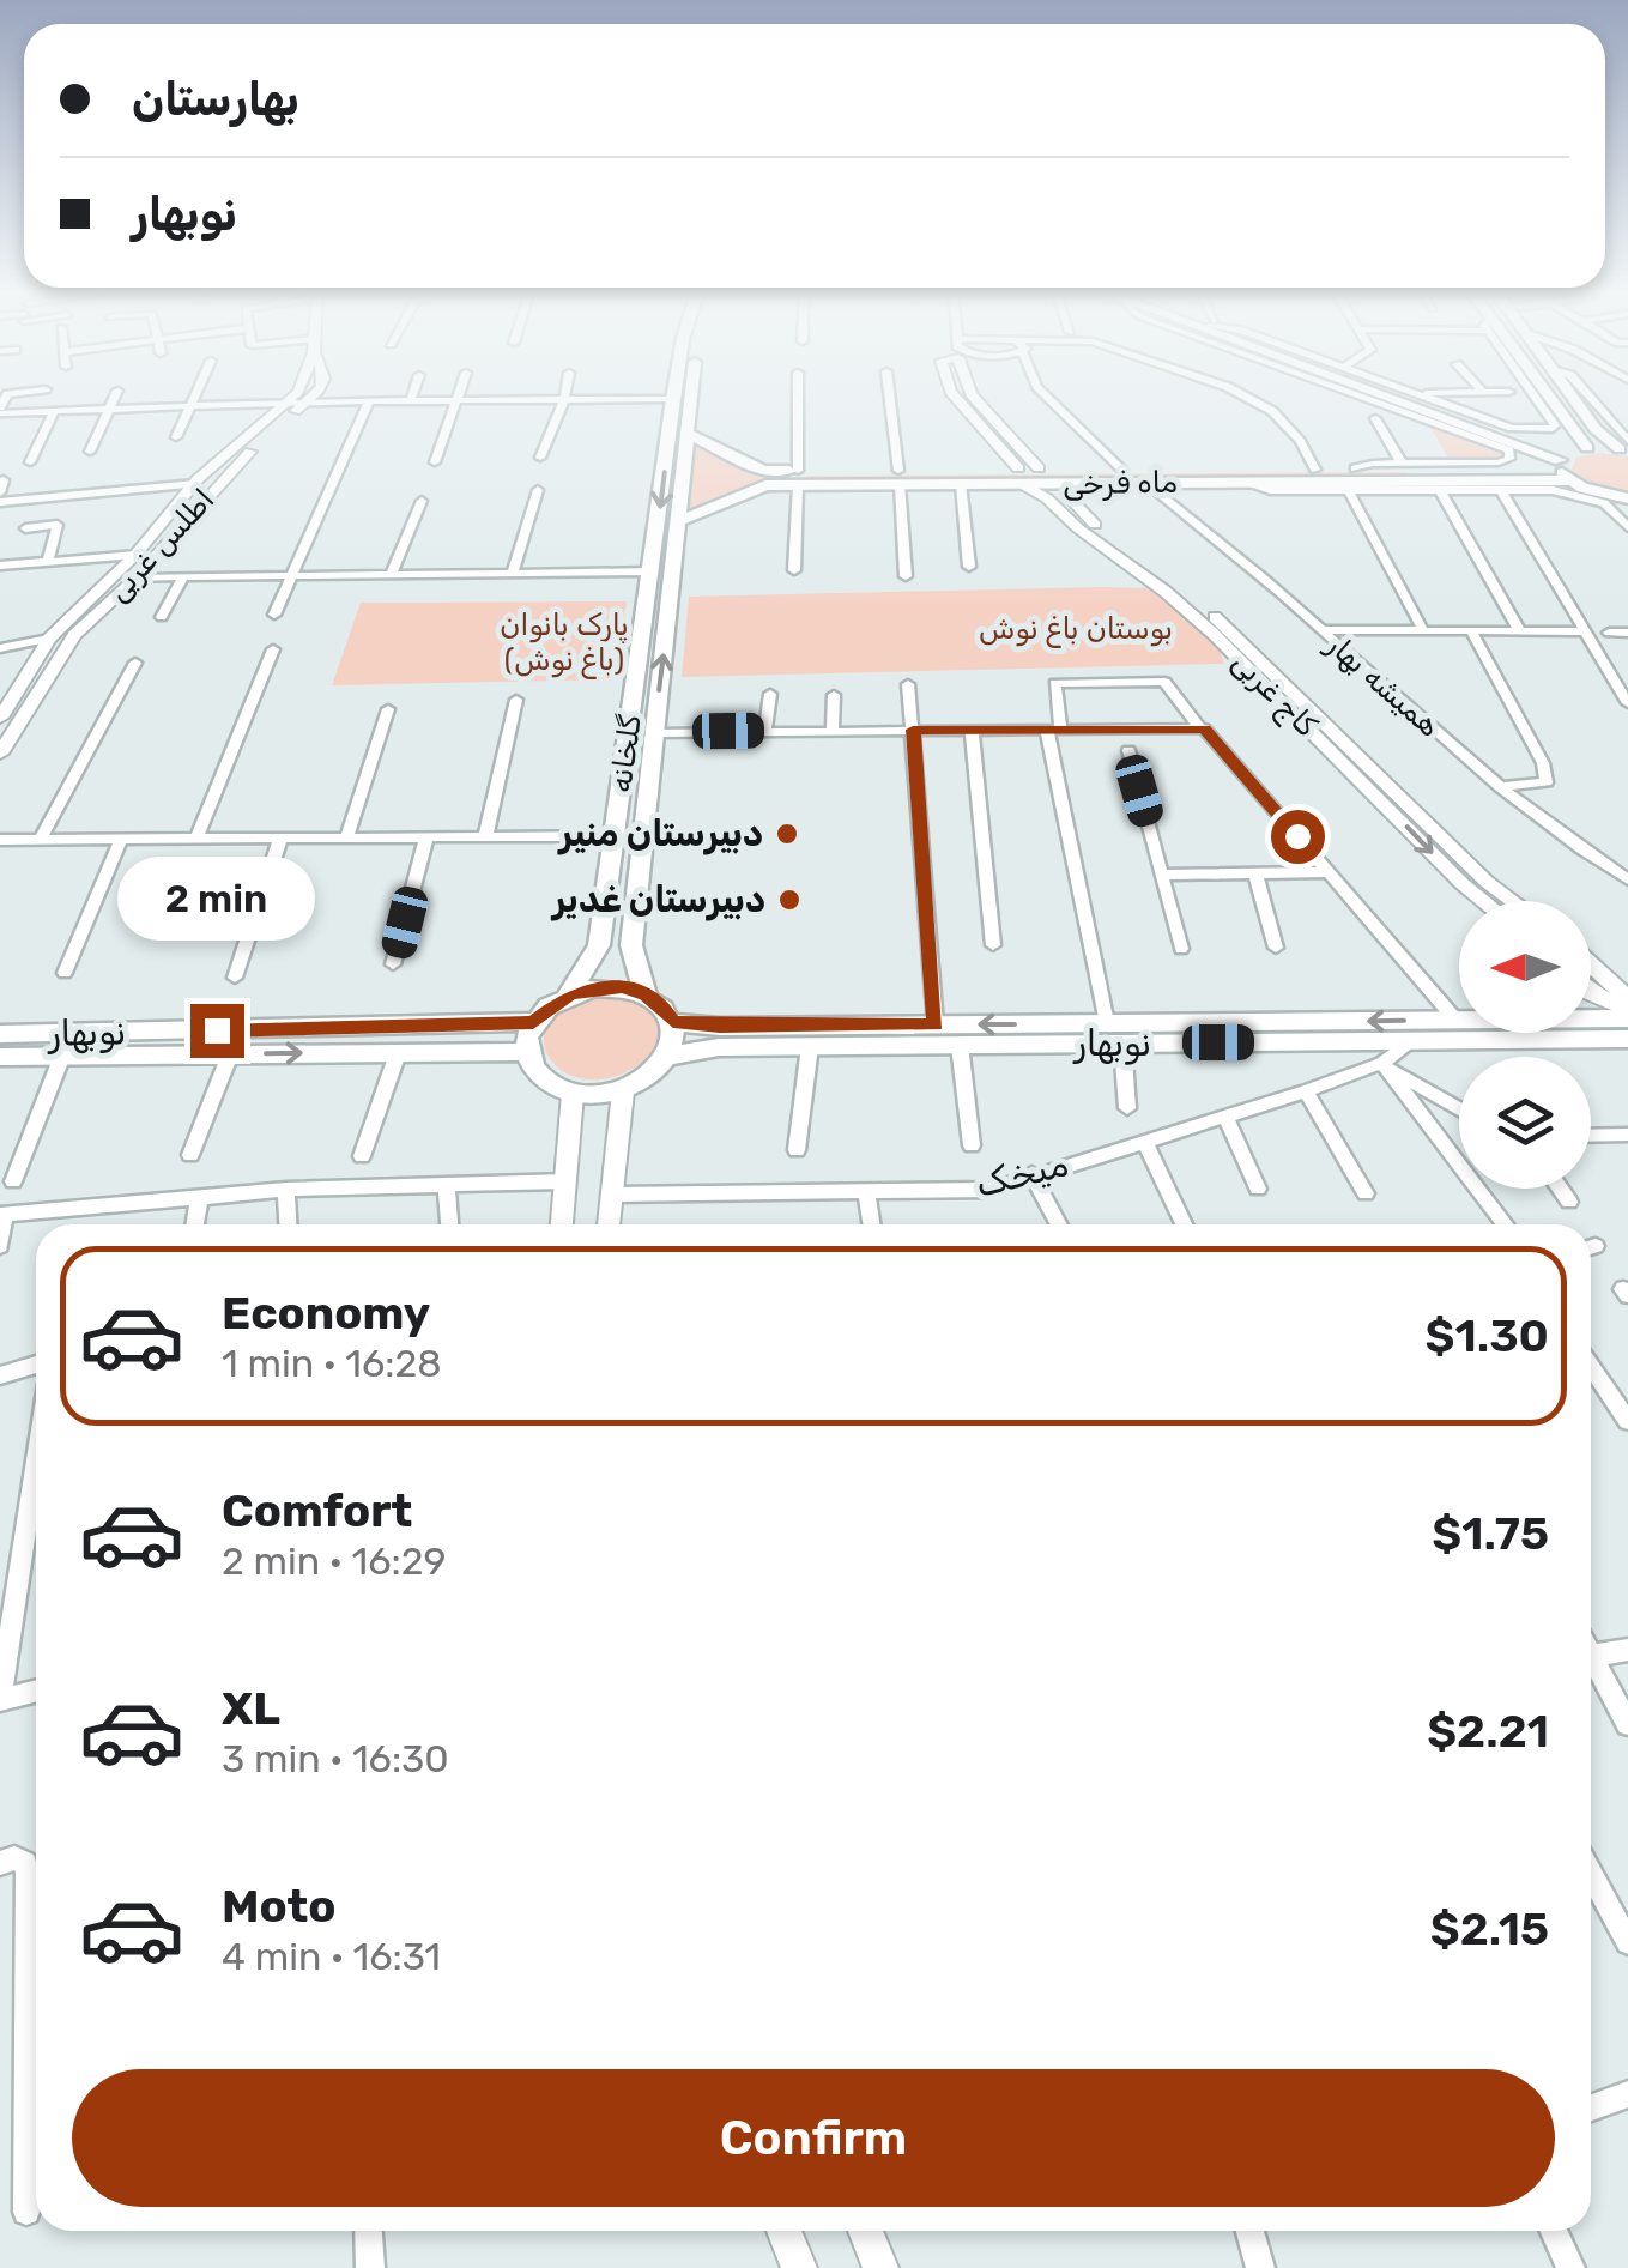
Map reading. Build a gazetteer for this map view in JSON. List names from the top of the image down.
{
  "streets": {
    "main road": ["ماه فرخی", "گلخانه", "نوبهار"],
    "street": [
      "اطلس غربی",
      "همیشه بهار",
      "کاج غربی",
      "میخک"
    ]
  },
  "crossings": [
    ["ماه فرخی", "همیشه بهار"],
    ["ماه فرخی", "کاج غربی"],
    ["ماه فرخی", "گلخانه"],
    ["گلخانه", "نوبهار"],
    ["نوبهار", "میخک"]
  ],
  "parks": ["پارک بانوان (باغ نوش)", "بوستان باغ نوش"],
  "places": ["دبیرستان منیر", "دبیرستان غدیر"],
  "north": "left",
  "page": {
    "banner": ["بهارستان", "نوبهار"],
    "bubble": "2 min",
    "list": [
      {
        "name": "Economy",
        "note": "1 min · 16:28",
        "value": "$1.30"
      },
      {
        "name": "Comfort",
        "note": "2 min · 16:29",
        "value": "$1.75"
      },
      {
        "name": "XL",
        "note": "3 min · 16:30",
        "value": "$2.21"
      },
      {
        "name": "Moto",
        "note": "4 min · 16:31",
        "value": "$2.15"
      }
    ],
    "buttons": "Confirm"
  }
}
